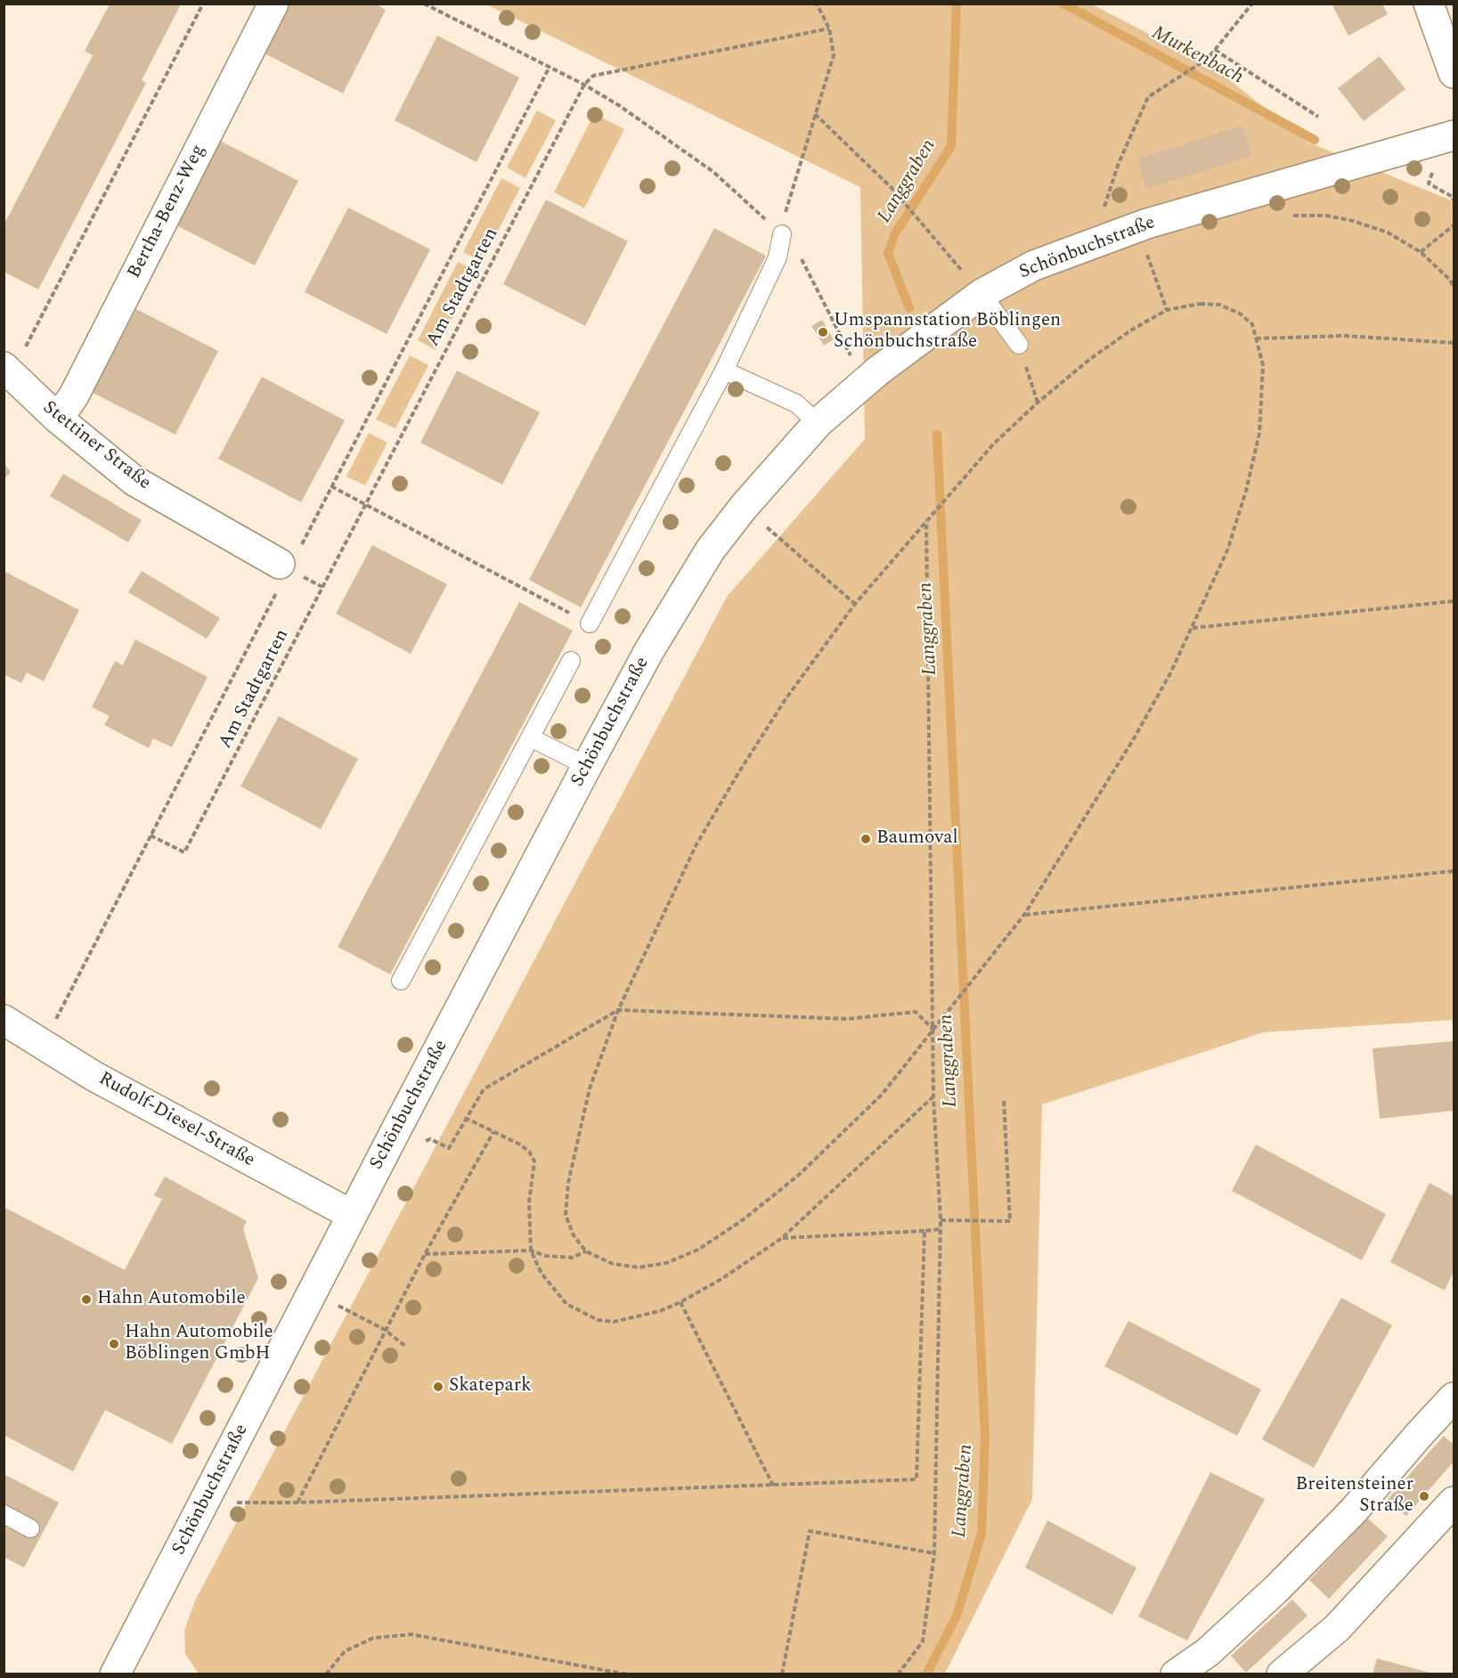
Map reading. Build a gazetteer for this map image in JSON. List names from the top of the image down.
{
  "streets": {
    "street": [
      "Bertha-Benz-Weg",
      "Schönbuchstraße",
      "Stettiner Straße",
      "Rudolf-Diesel-Straße"
    ],
    "path": ["Am Stadtgarten"]
  },
  "crossings": [
    ["Bertha-Benz-Weg", "Stettiner Straße"],
    ["Schönbuchstraße", "Rudolf-Diesel-Straße"],
    ["Am Stadtgarten", "Stettiner Straße"],
    ["Am Stadtgarten", "Rudolf-Diesel-Straße"]
  ],
  "water": ["Murkenbach", "Langgraben"],
  "places": [
    "Umspannstation Böblingen Schönbuchstraße",
    "Baumoval",
    "Hahn Automobile",
    "Hahn Automobile Böblingen GmbH",
    "Skatepark",
    "Breitensteiner Straße"
  ]
}
